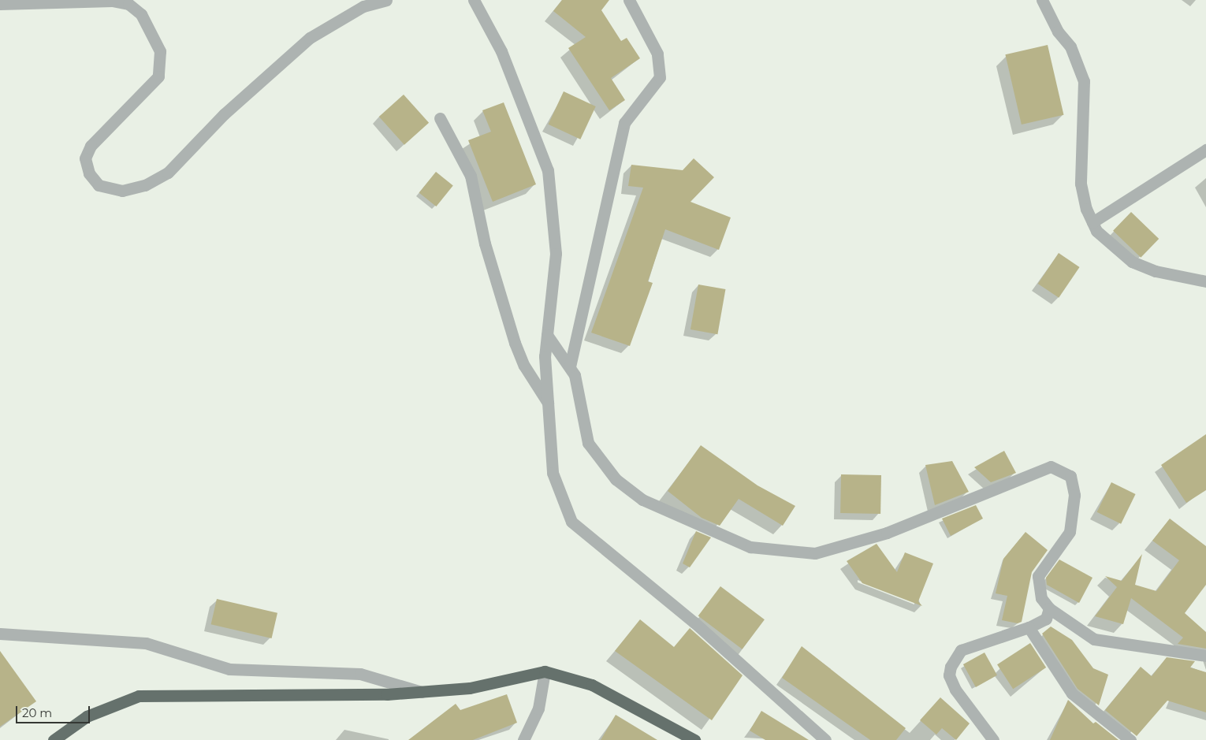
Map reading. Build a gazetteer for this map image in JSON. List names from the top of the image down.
{
  "scale_bar": "20 m"
}
